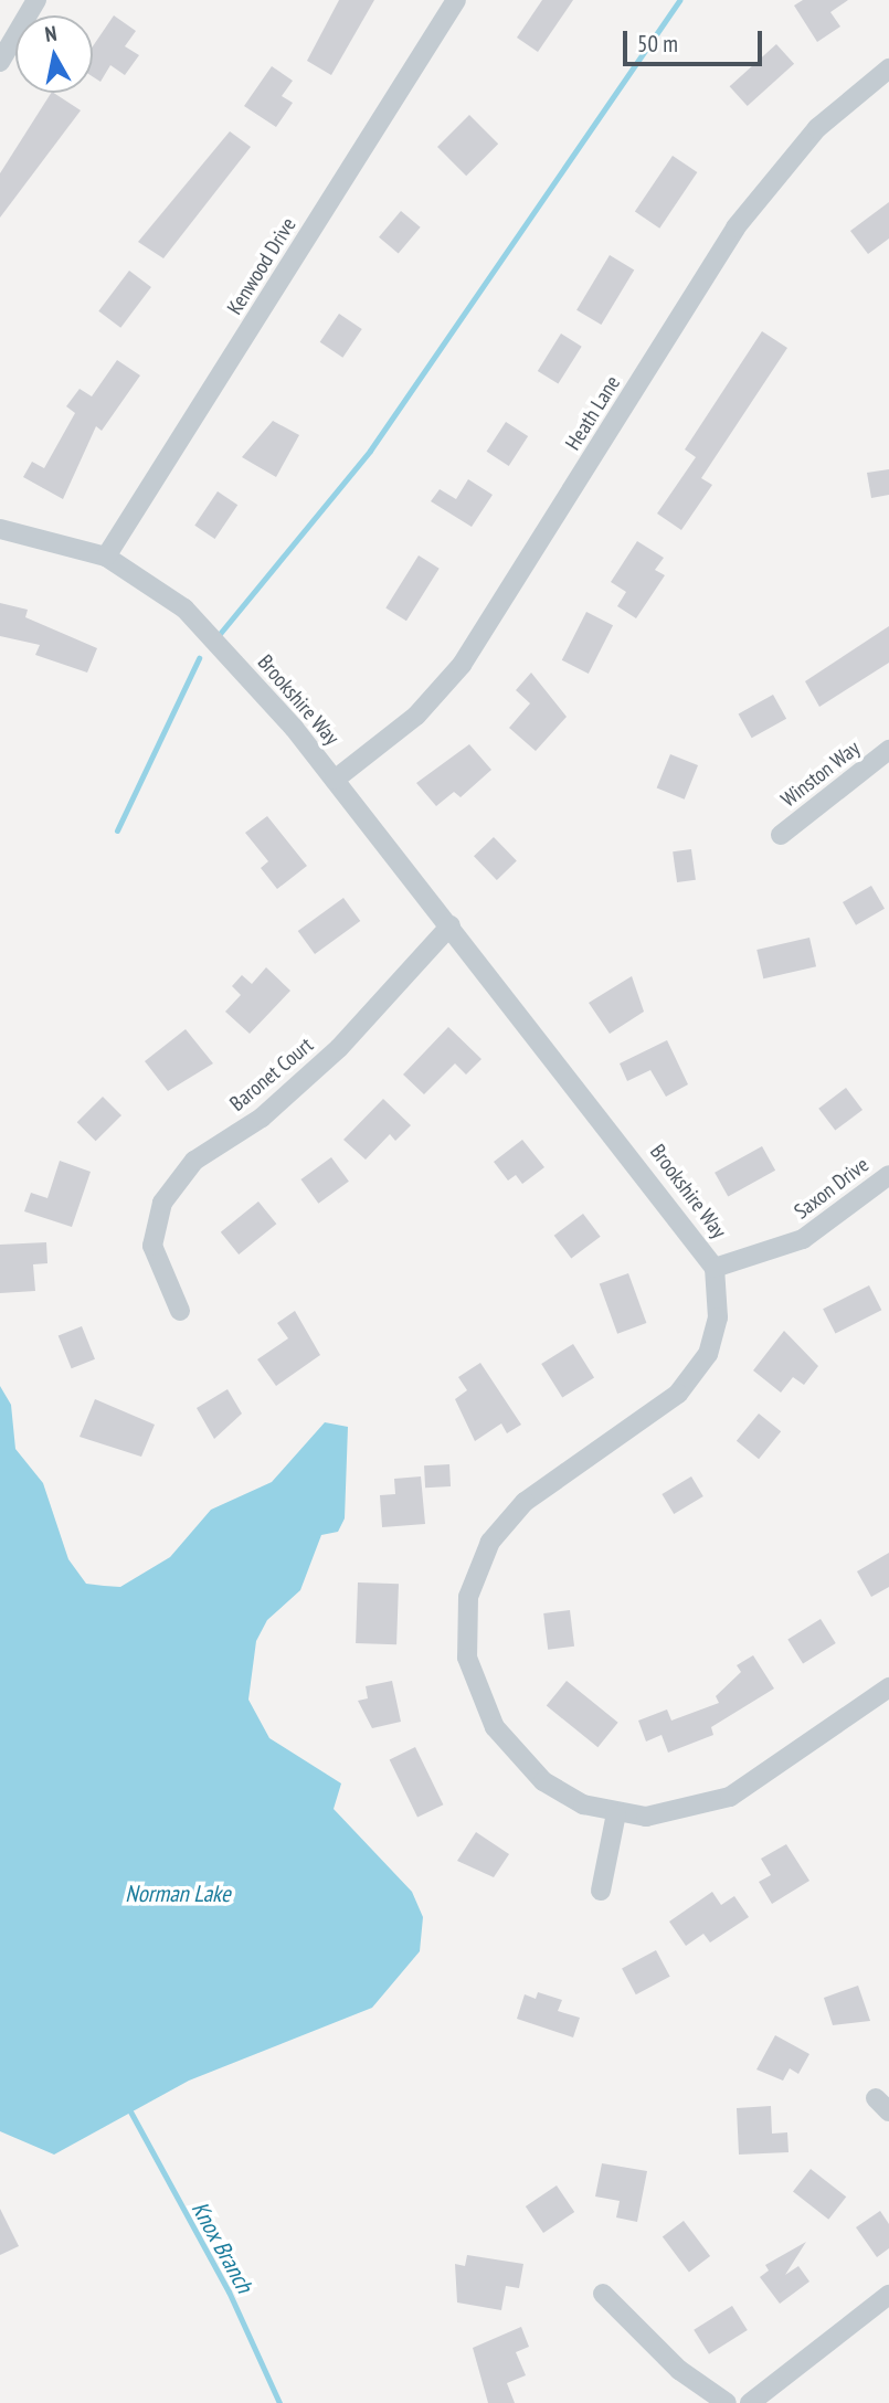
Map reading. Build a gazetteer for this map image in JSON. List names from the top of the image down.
{
  "streets": {
    "street": [
      "Kenwood Drive",
      "Heath Lane",
      "Brookshire Way",
      "Winston Way",
      "Baronet Court",
      "Saxon Drive"
    ]
  },
  "crossings": [
    ["Kenwood Drive", "Brookshire Way"],
    ["Heath Lane", "Brookshire Way"],
    ["Brookshire Way", "Baronet Court"],
    ["Brookshire Way", "Saxon Drive"]
  ],
  "water": ["Norman Lake", "Knox Branch"],
  "scale_bar": "50 m",
  "north": "top"
}
